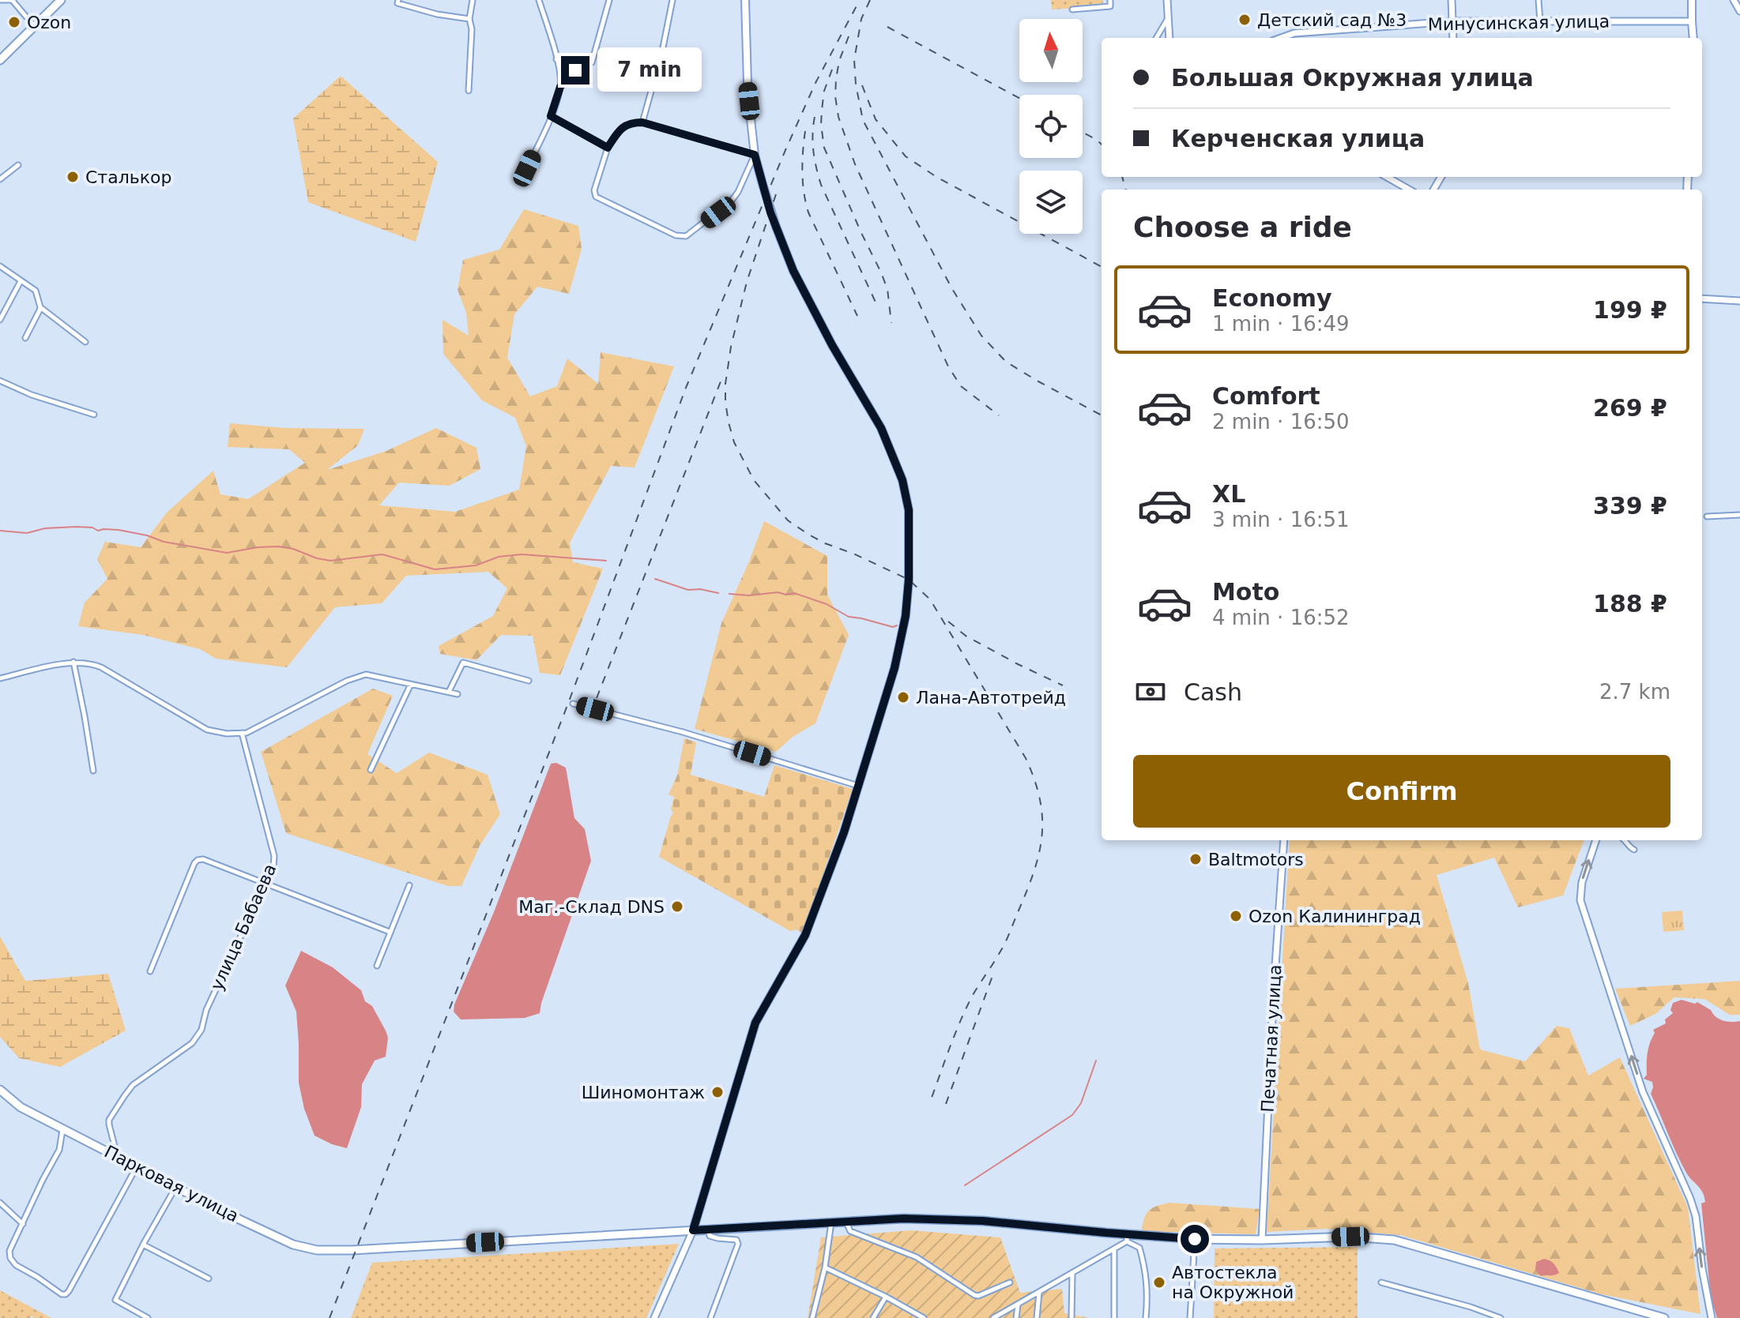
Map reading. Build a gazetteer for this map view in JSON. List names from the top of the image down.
{
  "streets": {
    "main road": ["Парковая улица"],
    "street": ["Минусинская улица", "улица Бабаева", "Печатная улица"]
  },
  "crossings": [
    ["улица Бабаева", "Парковая улица"],
    ["Печатная улица", "Парковая улица"]
  ],
  "places": [
    "Детский сад №3",
    "Ozon",
    "Сталькор",
    "Лана-Автотрейд",
    "Baltmotors",
    "Маг.-Склад DNS",
    "Ozon Калининград",
    "Шиномонтаж",
    "Автостекла на Окружной"
  ],
  "north": "top",
  "page": {
    "banner": ["Большая Окружная улица", "Керченская улица"],
    "bubble": "7 min",
    "heading": "Choose a ride",
    "list": [
      {
        "name": "Economy",
        "note": "1 min · 16:49",
        "value": "199 ₽"
      },
      {
        "name": "Comfort",
        "note": "2 min · 16:50",
        "value": "269 ₽"
      },
      {
        "name": "XL",
        "note": "3 min · 16:51",
        "value": "339 ₽"
      },
      {
        "name": "Moto",
        "note": "4 min · 16:52",
        "value": "188 ₽"
      }
    ],
    "pay": ["Cash", "2.7 km"],
    "buttons": "Confirm"
  }
}
